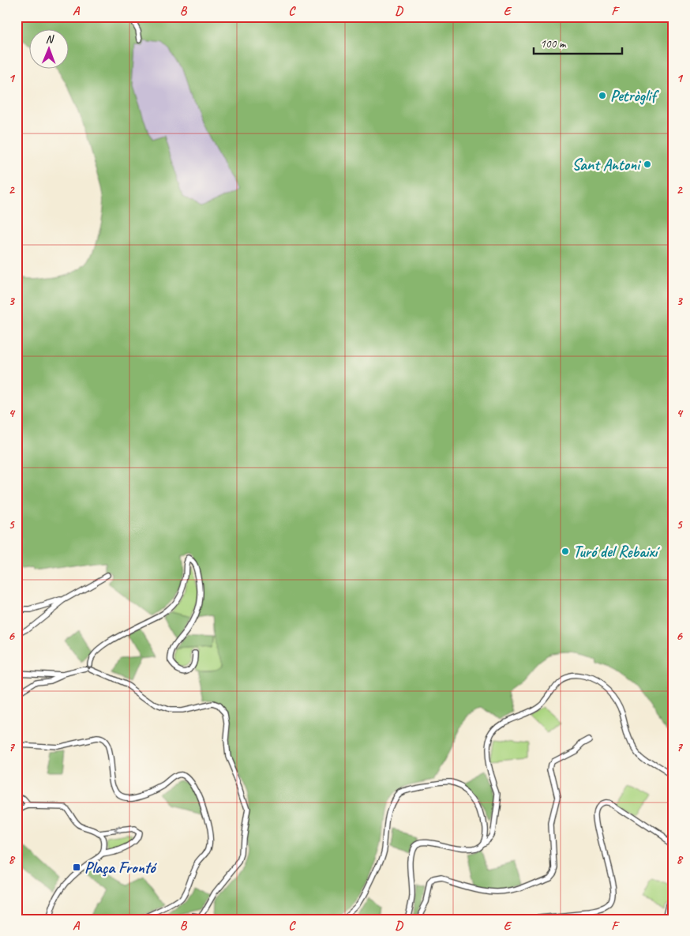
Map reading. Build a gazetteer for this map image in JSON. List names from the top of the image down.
{
  "places": {
    "other": ["Petròglif", "Sant Antoni", "Turó del Rebaixí"],
    "transit": ["Plaça Frontó"]
  },
  "scale_bar": "100 m",
  "north": "top",
  "grid": {
    "columns": [
      "A",
      "B",
      "C",
      "D",
      "E",
      "F"
    ],
    "rows": [
      "1",
      "2",
      "3",
      "4",
      "5",
      "6",
      "7",
      "8"
    ]
  }
}
